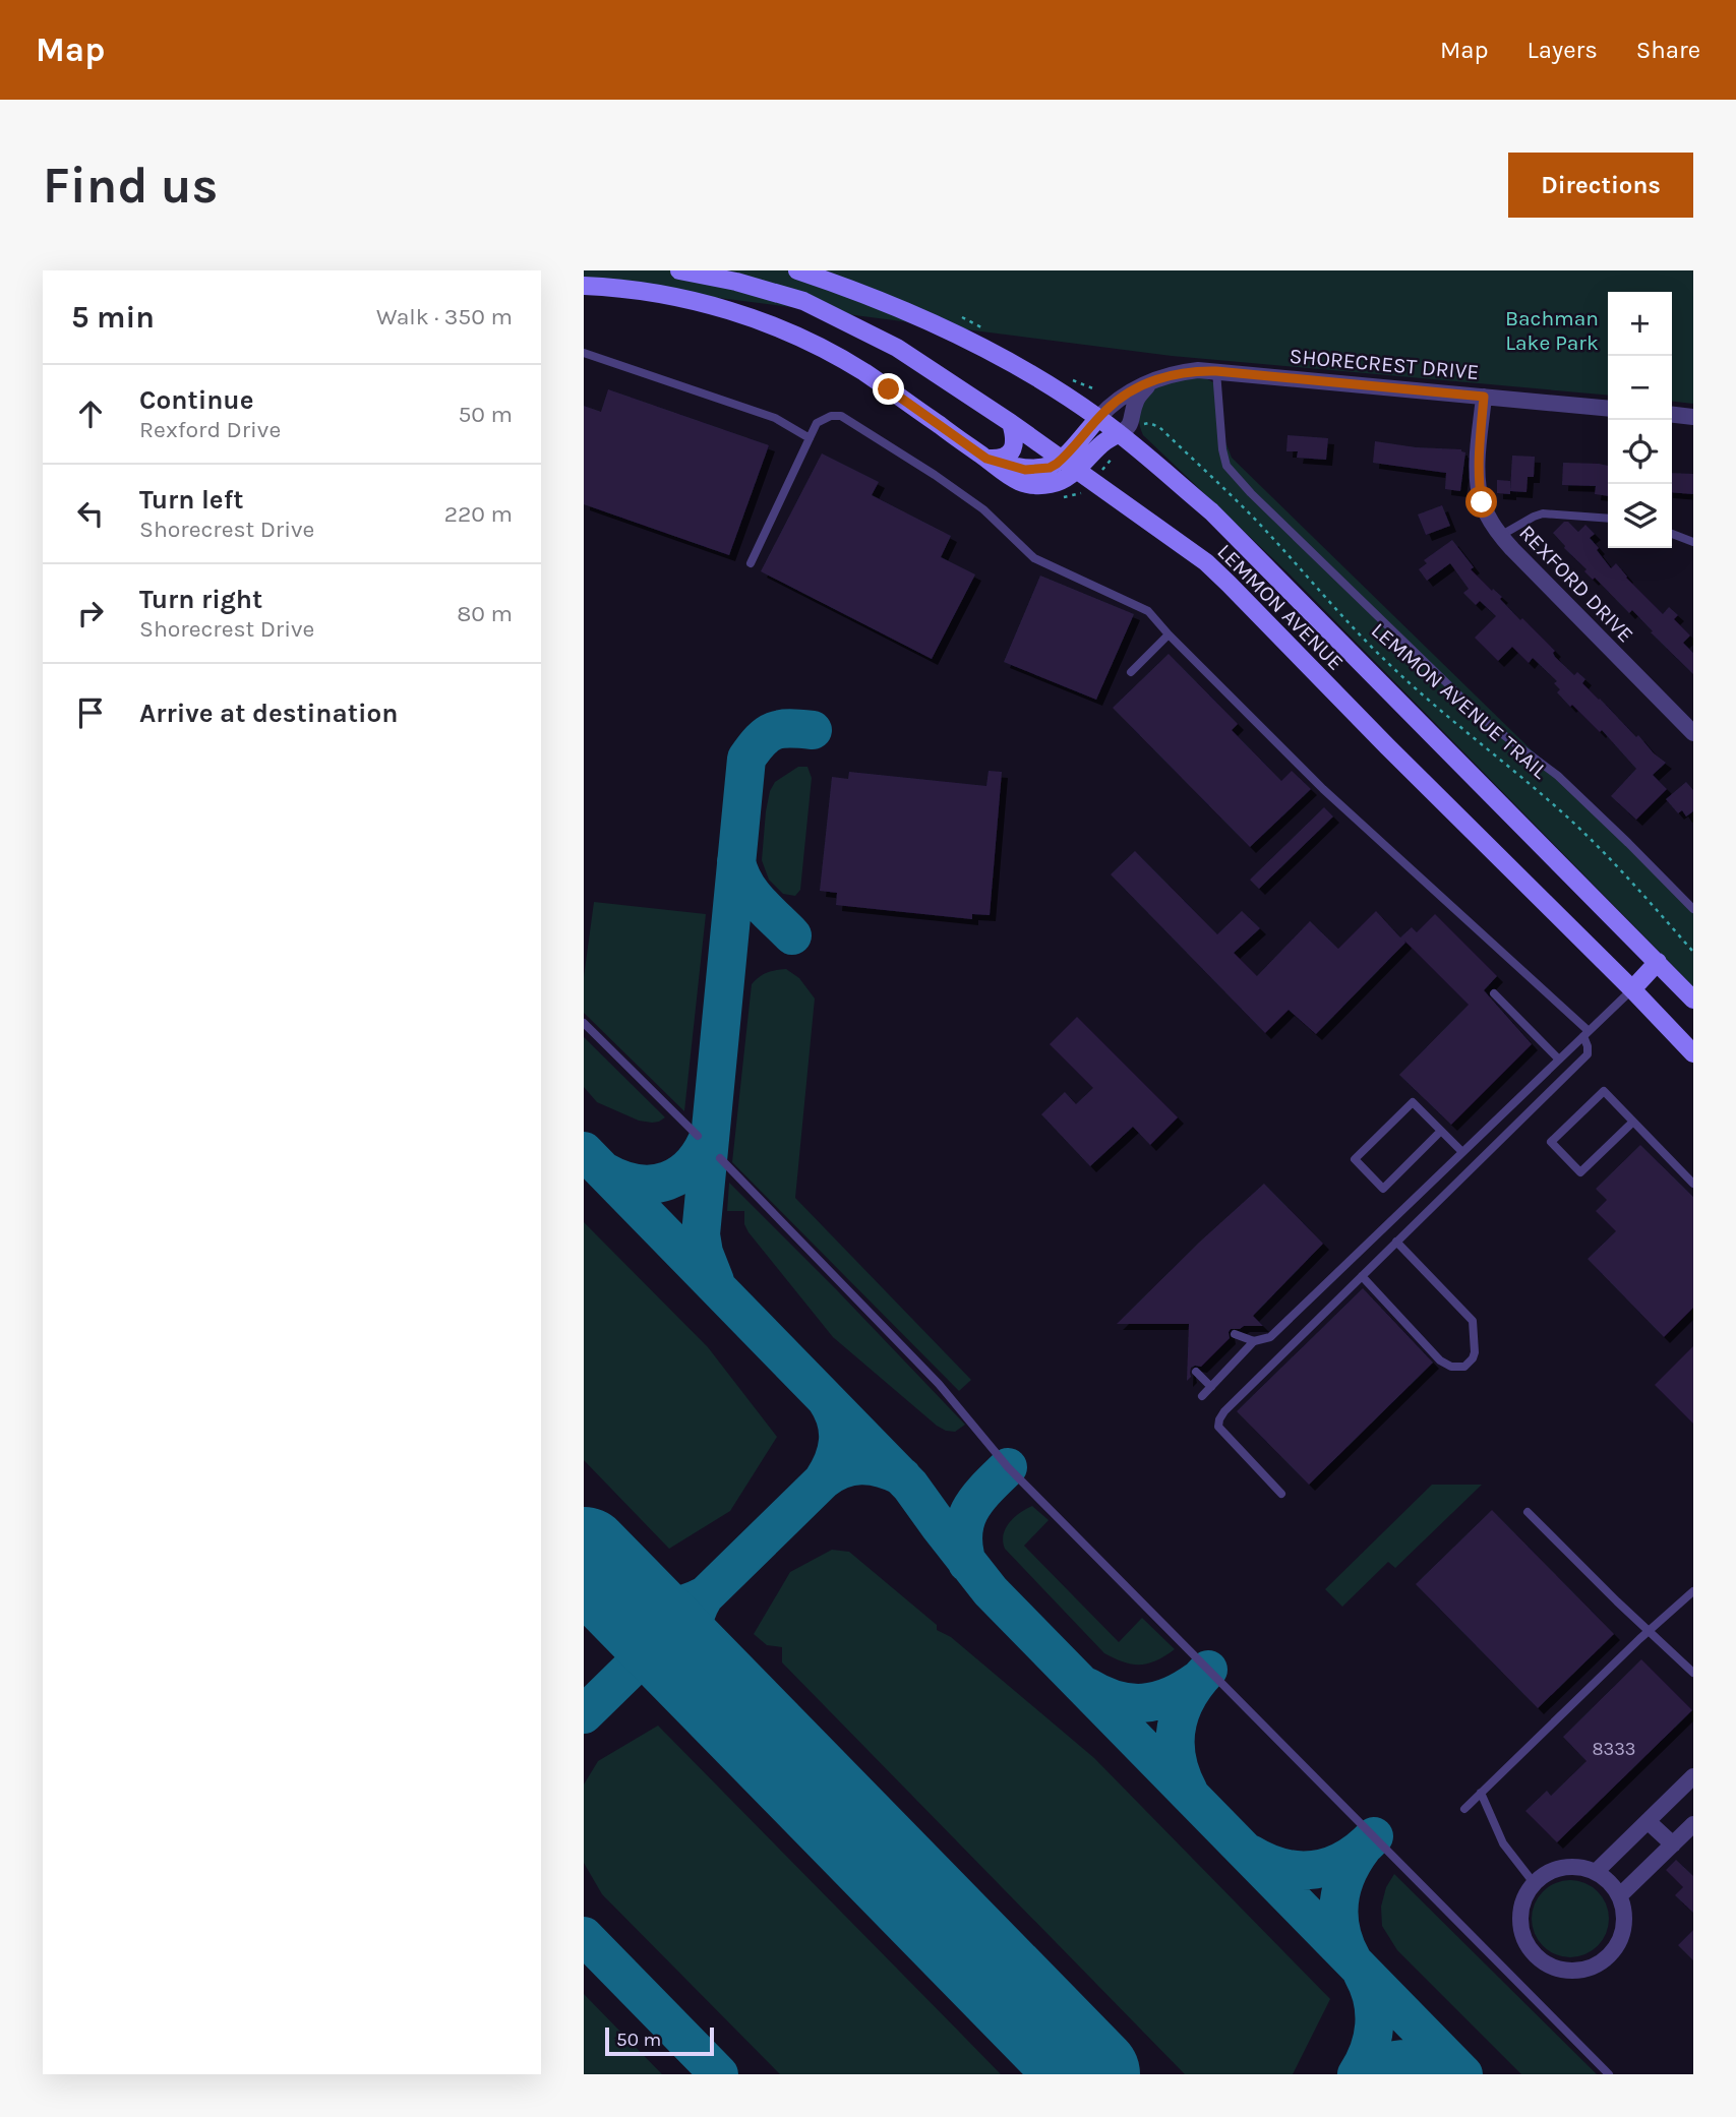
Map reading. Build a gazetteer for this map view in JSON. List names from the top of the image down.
{
  "streets": {
    "main road": ["SHORECREST DRIVE", "LEMMON AVENUE"],
    "street": ["REXFORD DRIVE"],
    "path": ["LEMMON AVENUE TRAIL"]
  },
  "crossings": [
    ["SHORECREST DRIVE", "REXFORD DRIVE"],
    ["SHORECREST DRIVE", "LEMMON AVENUE"]
  ],
  "parks": ["Bachman Lake Park"],
  "house_numbers": ["8333"],
  "scale_bar": "50 m",
  "page": {
    "header": "Map",
    "nav": ["Map", "Layers", "Share"],
    "buttons": "Directions",
    "title": "Find us",
    "heading": ["5 min", "Walk · 350 m"],
    "map_buttons": ["+", "−"],
    "list": [
      ["Continue", "Rexford Drive", "50 m"],
      ["Turn left", "Shorecrest Drive", "220 m"],
      ["Turn right", "Shorecrest Drive", "80 m"],
      "Arrive at destination"
    ],
    "scale": "50 m"
  }
}
